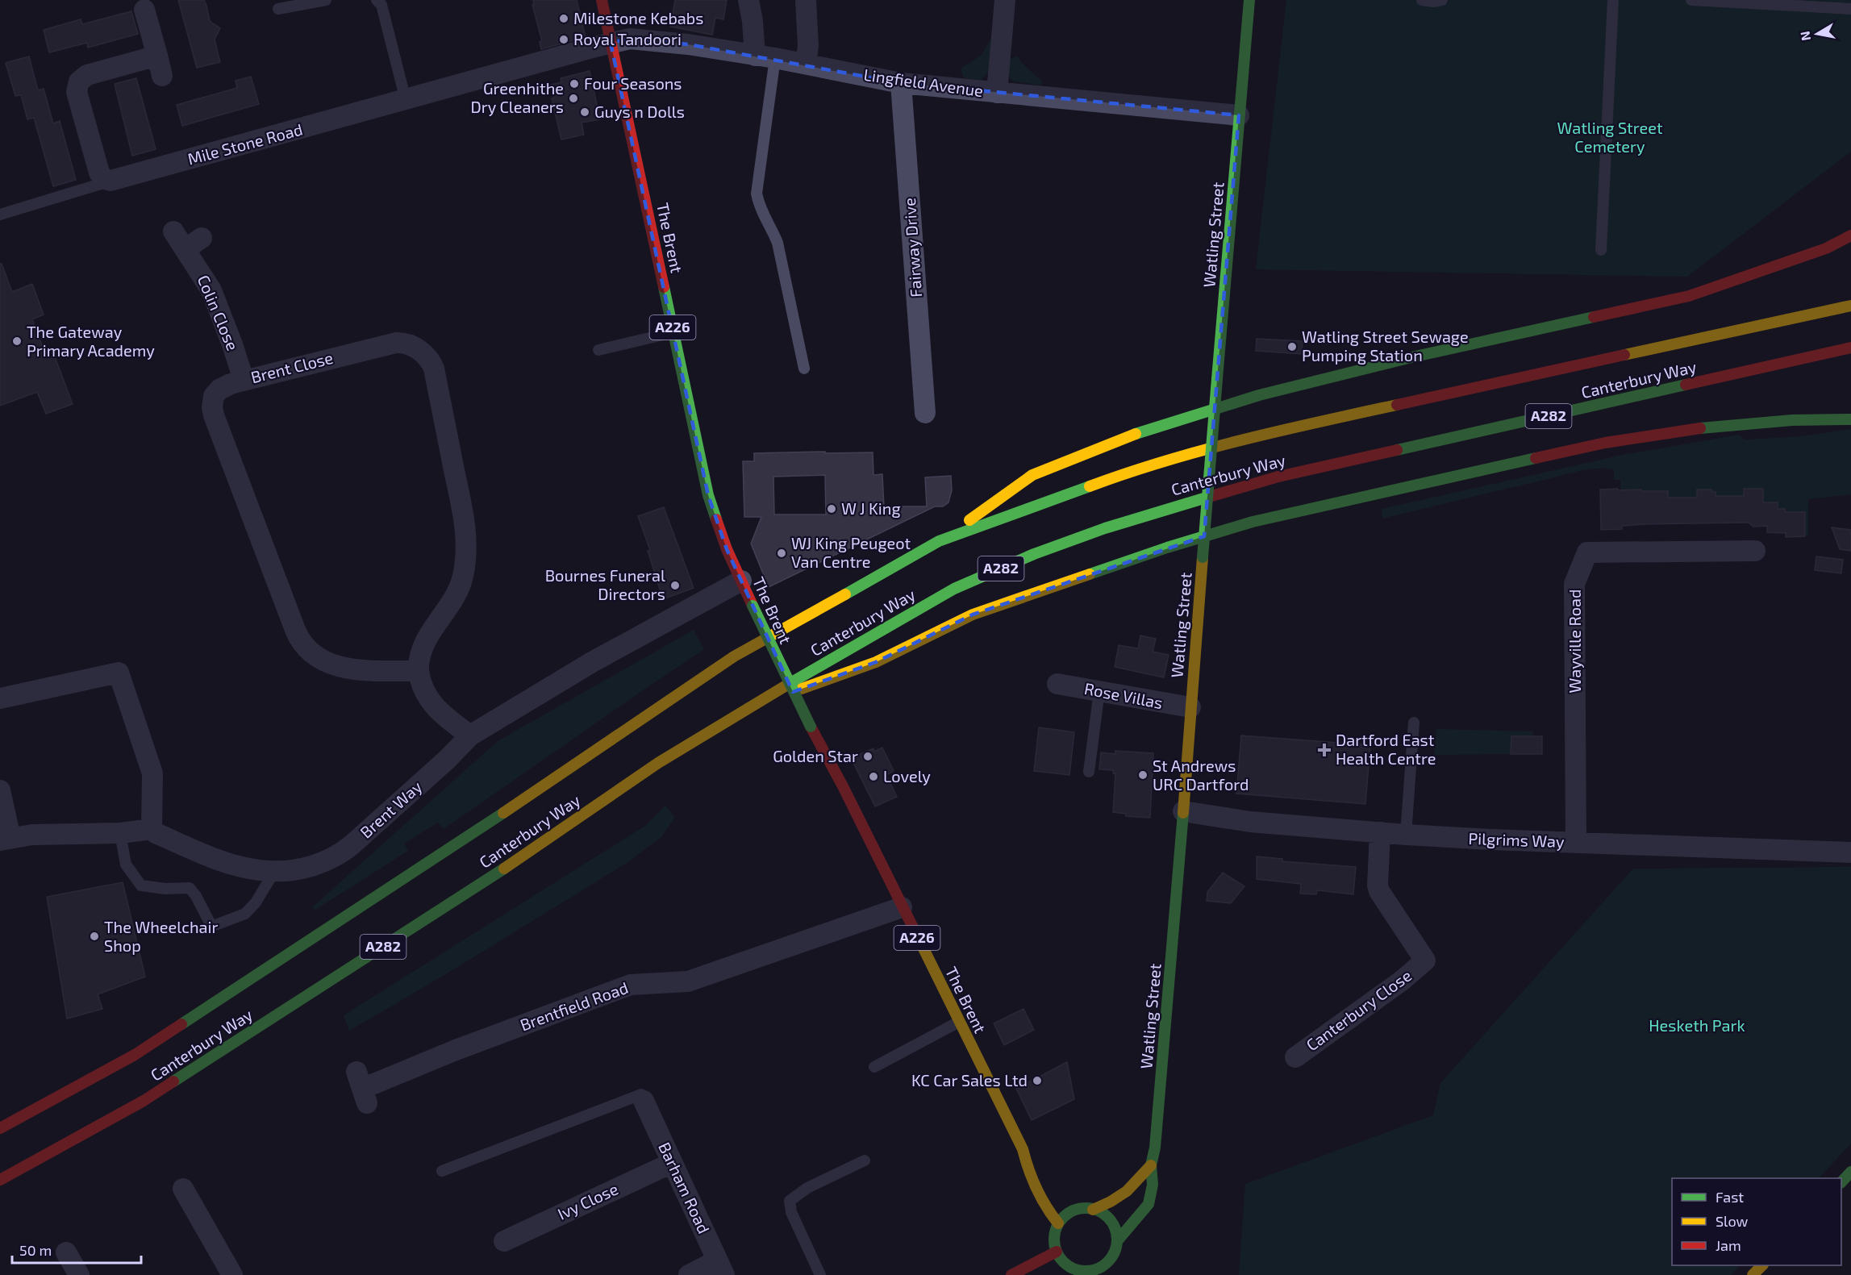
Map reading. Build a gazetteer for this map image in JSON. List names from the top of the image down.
{
  "streets": {
    "main road": [
      "Watling Street",
      "The Brent",
      "A226",
      "Canterbury Way",
      "A282"
    ],
    "street": [
      "Lingfield Avenue",
      "Mile Stone Road",
      "Fairway Drive",
      "Colin Close",
      "Brent Close",
      "Wayville Road",
      "Rose Villas",
      "Brent Way",
      "Pilgrims Way",
      "Brentfield Road",
      "Canterbury Close",
      "Barham Road",
      "Ivy Close"
    ]
  },
  "crossings": [
    ["Lingfield Avenue", "Mile Stone Road"],
    ["Lingfield Avenue", "Watling Street"],
    ["Lingfield Avenue", "The Brent"],
    ["Lingfield Avenue", "Fairway Drive"],
    ["Lingfield Avenue", "A226"],
    ["Mile Stone Road", "The Brent"],
    ["Mile Stone Road", "A226"],
    ["Watling Street", "The Brent"],
    ["Watling Street", "Rose Villas"],
    ["Watling Street", "Pilgrims Way"],
    ["The Brent", "A226"],
    ["The Brent", "Brent Way"],
    ["The Brent", "Brentfield Road"],
    ["Colin Close", "Brent Close"],
    ["Brent Close", "Brent Way"],
    ["Wayville Road", "Pilgrims Way"],
    ["Pilgrims Way", "Canterbury Close"],
    ["Barham Road", "Ivy Close"]
  ],
  "parks": ["Watling Street Cemetery", "Hesketh Park"],
  "places": {
    "other": [
      "Milestone Kebabs",
      "Royal Tandoori",
      "Four Seasons",
      "Greenhithe Dry Cleaners",
      "Guys n Dolls",
      "The Gateway Primary Academy",
      "Watling Street Sewage Pumping Station",
      "W J King",
      "WJ King Peugeot Van Centre",
      "Bournes Funeral Directors",
      "Golden Star",
      "St Andrews URC Dartford",
      "Lovely",
      "The Wheelchair Shop",
      "KC Car Sales Ltd"
    ],
    "health": ["Dartford East Health Centre"]
  },
  "legend": ["Fast", "Slow", "Jam"],
  "scale_bar": "50 m",
  "north": "left"
}
